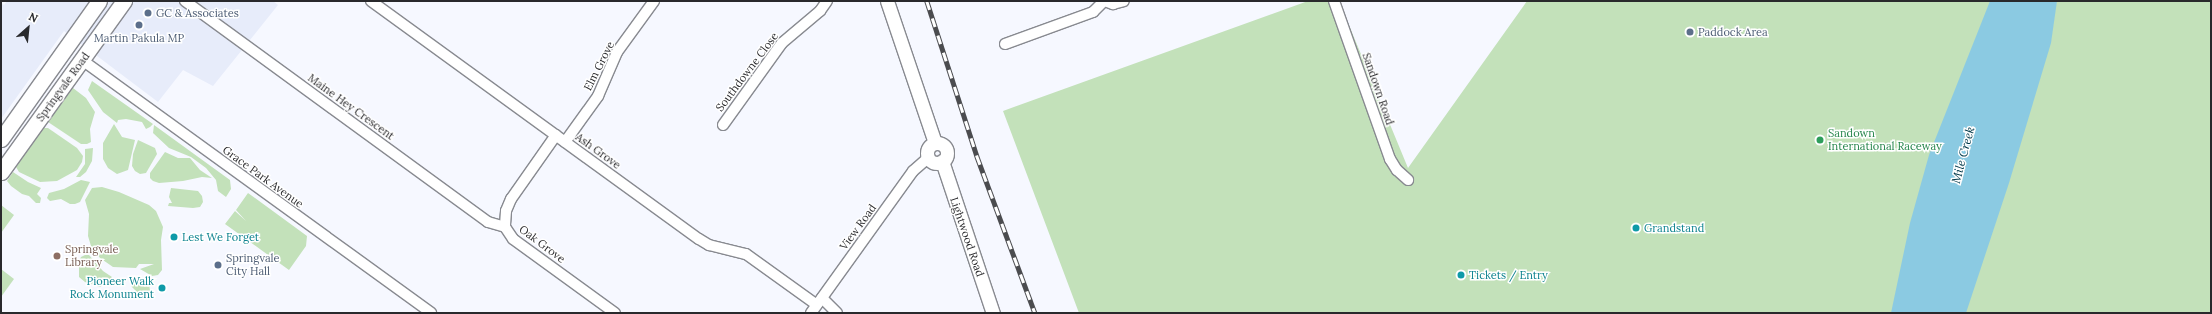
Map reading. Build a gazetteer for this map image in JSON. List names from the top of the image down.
{
  "streets": {
    "highway": ["Springvale Road"],
    "main road": ["Lightwood Road"],
    "street": [
      "Elm Grove",
      "Southdowne Close",
      "Sandown Road",
      "Maine Hey Crescent",
      "Ash Grove",
      "Grace Park Avenue",
      "View Road",
      "Oak Grove"
    ]
  },
  "crossings": [
    ["Elm Grove", "Ash Grove"],
    ["Springvale Road", "Grace Park Avenue"],
    ["Maine Hey Crescent", "Oak Grove"],
    ["Ash Grove", "View Road"],
    ["Ash Grove", "Oak Grove"],
    ["View Road", "Lightwood Road"]
  ],
  "water": ["Mile Creek"],
  "places": [
    "GC & Associates",
    "Martin Pakula MP",
    "Paddock Area",
    "Sandown International Raceway",
    "Grandstand",
    "Lest We Forget",
    "Springvale Library",
    "Springvale City Hall",
    "Tickets / Entry",
    "Pioneer Walk Rock Monument"
  ],
  "north": "top right"
}
